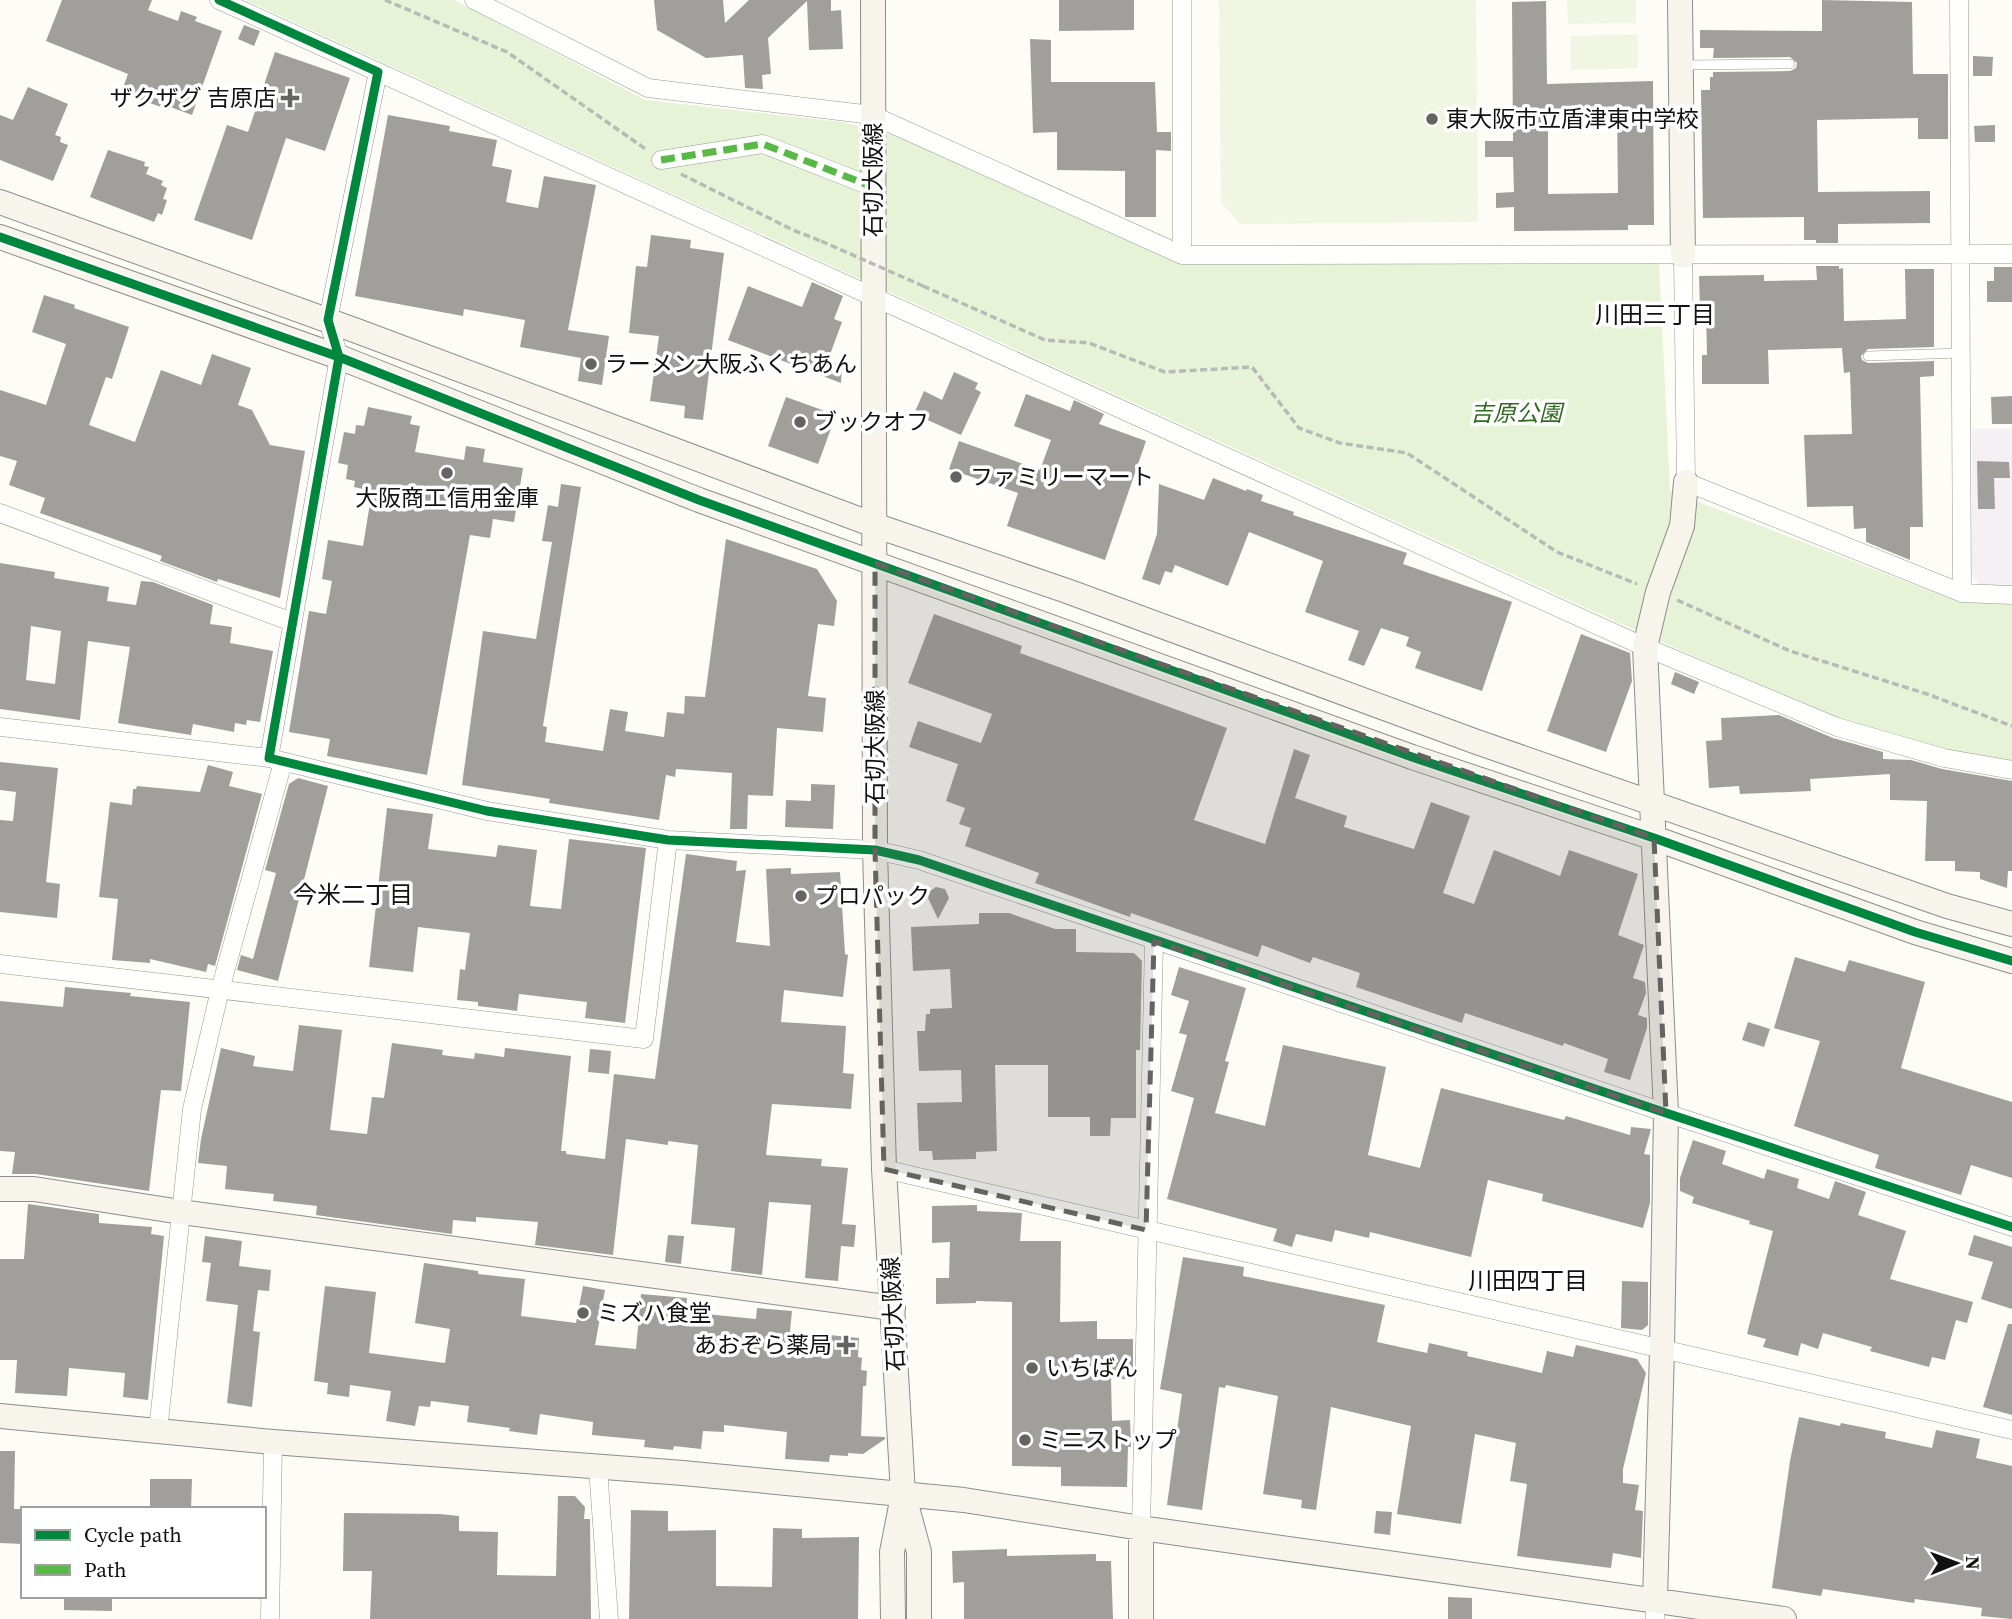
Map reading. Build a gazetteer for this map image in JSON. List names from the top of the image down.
{
  "streets": {
    "street": ["石切大阪線"]
  },
  "districts": ["川田三丁目", "今米二丁目", "川田四丁目"],
  "parks": ["吉原公園"],
  "places": {
    "health": ["ザクザグ 吉原店", "あおぞら薬局"],
    "other": [
      "東大阪市立盾津東中学校",
      "ラーメン大阪ふくちあん",
      "ブックオフ",
      "大阪商工信用金庫",
      "ファミリーマート",
      "プロパック",
      "ミズハ食堂",
      "いちばん",
      "ミニストップ"
    ]
  },
  "legend": ["Cycle path", "Path"],
  "north": "right"
}
